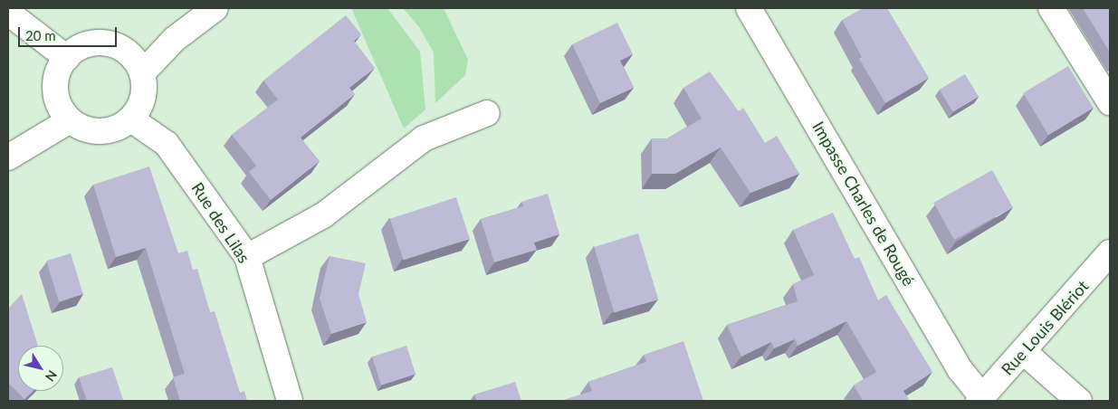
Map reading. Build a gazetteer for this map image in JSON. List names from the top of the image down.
{
  "streets": {
    "street": ["Impasse Charles de Rougé", "Rue des Lilas", "Rue Louis Blériot"]
  },
  "crossings": [
    ["Impasse Charles de Rougé", "Rue Louis Blériot"]
  ],
  "scale_bar": "20 m",
  "north": "bottom right"
}
